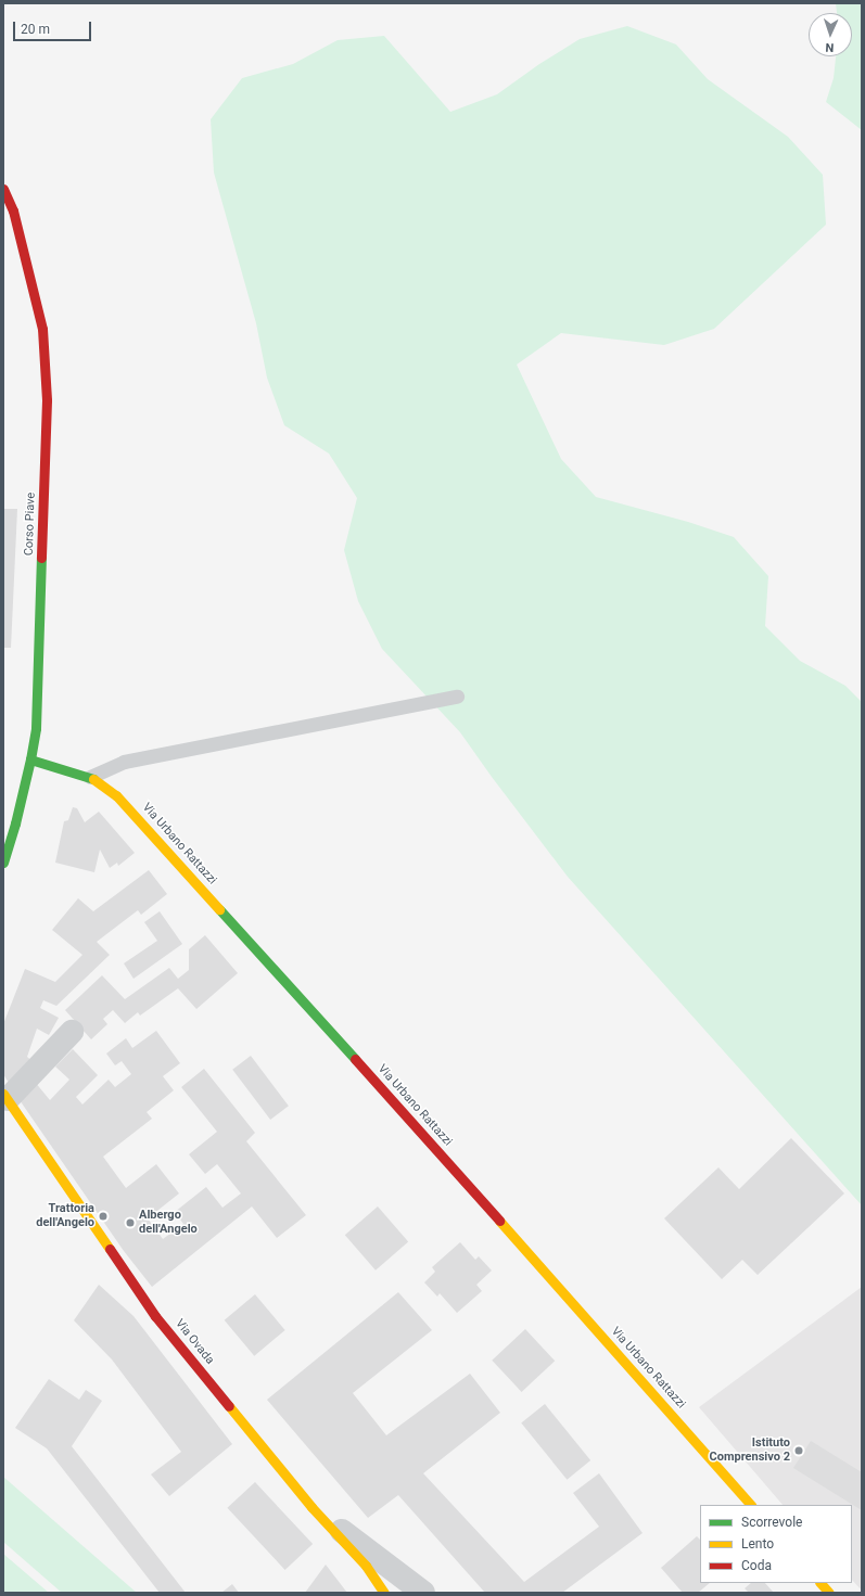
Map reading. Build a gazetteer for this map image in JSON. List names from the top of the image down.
{
  "streets": {
    "main road": ["Corso Piave", "Via Urbano Rattazzi", "Via Ovada"]
  },
  "crossings": [
    ["Corso Piave", "Via Urbano Rattazzi"]
  ],
  "places": ["Trattoria dell'Angelo", "Albergo dell'Angelo", "Istituto Comprensivo 2"],
  "legend": ["Scorrevole", "Lento", "Coda"],
  "scale_bar": "20 m",
  "north": "bottom"
}
